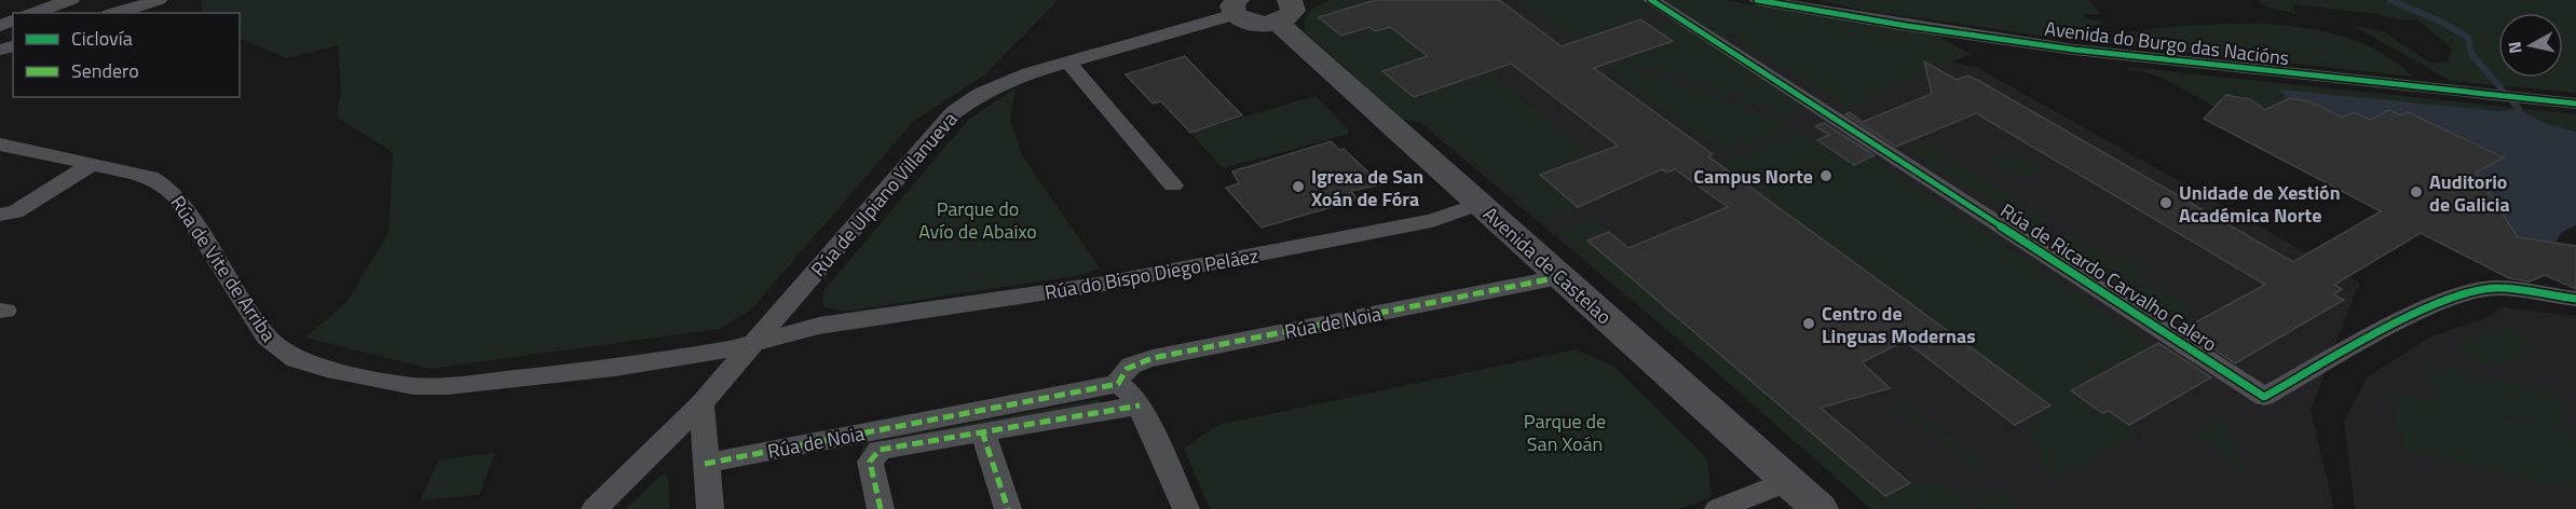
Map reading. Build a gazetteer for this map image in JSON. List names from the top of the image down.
{
  "streets": {
    "street": [
      "Avenida do Burgo das Nacións",
      "Rúa de Ulpiano Villanueva",
      "Avenida de Castelao",
      "Rúa de Vite de Arriba",
      "Rúa do Bispo Diego Peláez",
      "Rúa de Ricardo Carvalho Calero",
      "Rúa de Noia"
    ]
  },
  "crossings": [
    ["Rúa de Ulpiano Villanueva", "Rúa de Vite de Arriba"],
    ["Rúa de Ulpiano Villanueva", "Rúa do Bispo Diego Peláez"],
    ["Avenida de Castelao", "Rúa do Bispo Diego Peláez"],
    ["Avenida de Castelao", "Rúa de Noia"],
    ["Rúa de Vite de Arriba", "Rúa do Bispo Diego Peláez"]
  ],
  "parks": ["Parque do Avío de Abaixo", "Parque de San Xoán"],
  "places": [
    "Campus Norte",
    "Igrexa de San Xoán de Fóra",
    "Auditorio de Galicia",
    "Unidade de Xestión Académica Norte",
    "Centro de Linguas Modernas"
  ],
  "legend": ["Ciclovía", "Sendero"],
  "north": "left"
}
